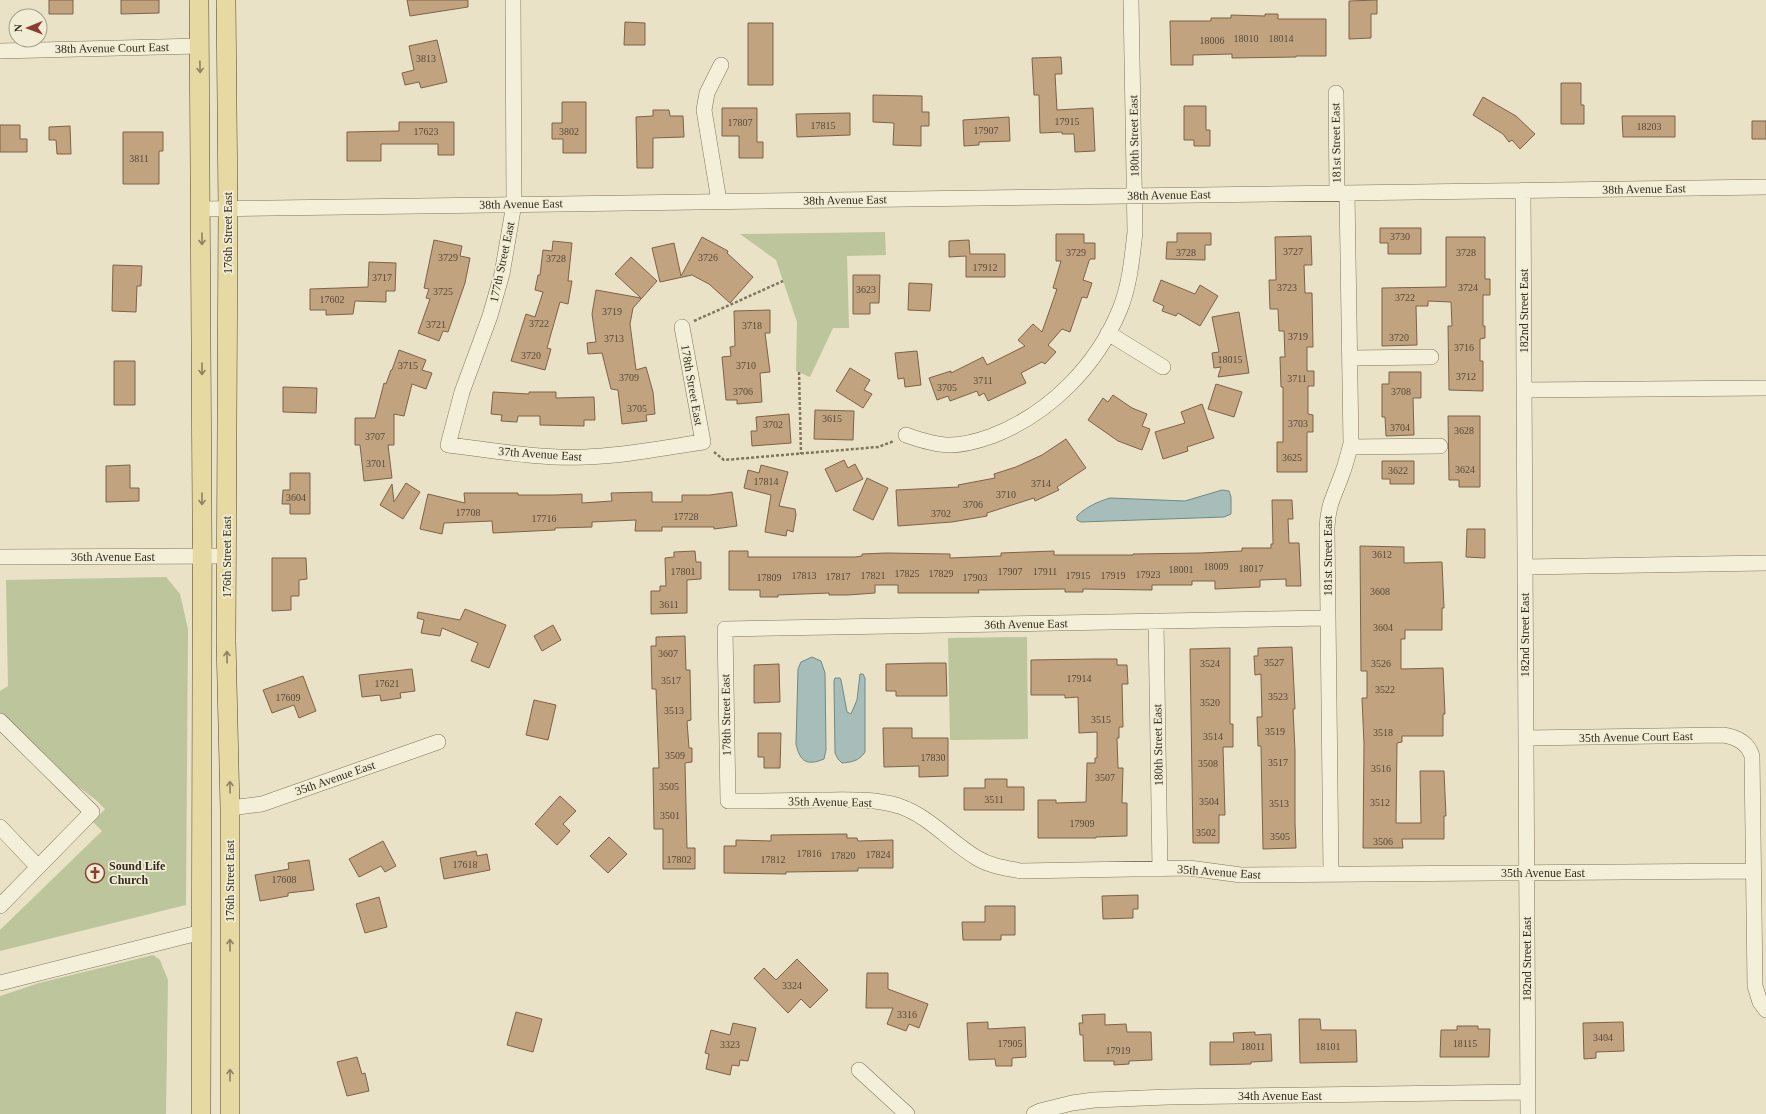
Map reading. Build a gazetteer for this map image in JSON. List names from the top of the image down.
{
  "streets": {
    "main road": ["176th Street East"],
    "street": [
      "38th Avenue Court East",
      "180th Street East",
      "181st Street East",
      "38th Avenue East",
      "177th Street East",
      "182nd Street East",
      "178th Street East",
      "37th Avenue East",
      "36th Avenue East",
      "35th Avenue Court East",
      "35th Avenue East",
      "34th Avenue East"
    ]
  },
  "crossings": [
    ["38th Avenue Court East", "176th Street East"],
    ["180th Street East", "38th Avenue East"],
    ["180th Street East", "36th Avenue East"],
    ["180th Street East", "35th Avenue East"],
    ["181st Street East", "38th Avenue East"],
    ["181st Street East", "36th Avenue East"],
    ["181st Street East", "35th Avenue East"],
    ["38th Avenue East", "176th Street East"],
    ["38th Avenue East", "177th Street East"],
    ["38th Avenue East", "182nd Street East"],
    ["176th Street East", "36th Avenue East"],
    ["176th Street East", "35th Avenue East"],
    ["177th Street East", "37th Avenue East"],
    ["182nd Street East", "35th Avenue Court East"],
    ["182nd Street East", "35th Avenue East"],
    ["182nd Street East", "34th Avenue East"],
    ["178th Street East", "37th Avenue East"],
    ["178th Street East", "36th Avenue East"],
    ["178th Street East", "35th Avenue East"],
    ["35th Avenue Court East", "35th Avenue East"]
  ],
  "places": {
    "church": ["Sound Life Church"]
  },
  "house_numbers": [
    "18010",
    "18014",
    "18006",
    "3813",
    "17915",
    "17807",
    "17815",
    "18203",
    "17907",
    "17623",
    "3802",
    "3811",
    "3730",
    "3727",
    "3729",
    "3728",
    "3728",
    "3729",
    "3726",
    "3728",
    "17912",
    "3717",
    "3723",
    "3724",
    "3623",
    "3725",
    "3722",
    "17602",
    "3719",
    "3722",
    "3721",
    "3718",
    "3719",
    "3720",
    "3713",
    "3716",
    "3720",
    "18015",
    "3715",
    "3710",
    "3712",
    "3709",
    "3711",
    "3711",
    "3705",
    "3706",
    "3708",
    "3705",
    "3615",
    "3703",
    "3702",
    "3704",
    "3628",
    "3707",
    "3625",
    "3701",
    "3624",
    "3622",
    "17814",
    "3714",
    "3710",
    "3604",
    "3706",
    "17708",
    "3702",
    "17728",
    "17716",
    "3612",
    "18009",
    "18017",
    "18001",
    "17801",
    "17907",
    "17911",
    "17825",
    "17829",
    "17923",
    "17813",
    "17821",
    "17915",
    "17919",
    "17817",
    "17809",
    "17903",
    "3608",
    "3611",
    "3604",
    "3607",
    "3527",
    "3524",
    "3526",
    "17914",
    "3517",
    "17621",
    "3522",
    "3523",
    "17609",
    "3520",
    "3513",
    "3515",
    "3519",
    "3518",
    "3514",
    "3509",
    "17830",
    "3517",
    "3508",
    "3516",
    "3507",
    "3505",
    "3511",
    "3504",
    "3512",
    "3513",
    "3501",
    "17909",
    "3502",
    "3505",
    "3506",
    "17816",
    "17824",
    "17820",
    "17802",
    "17812",
    "17618",
    "17608",
    "3324",
    "3316",
    "3404",
    "17905",
    "18115",
    "3323",
    "18011",
    "18101",
    "17919"
  ],
  "north": "left"
}
